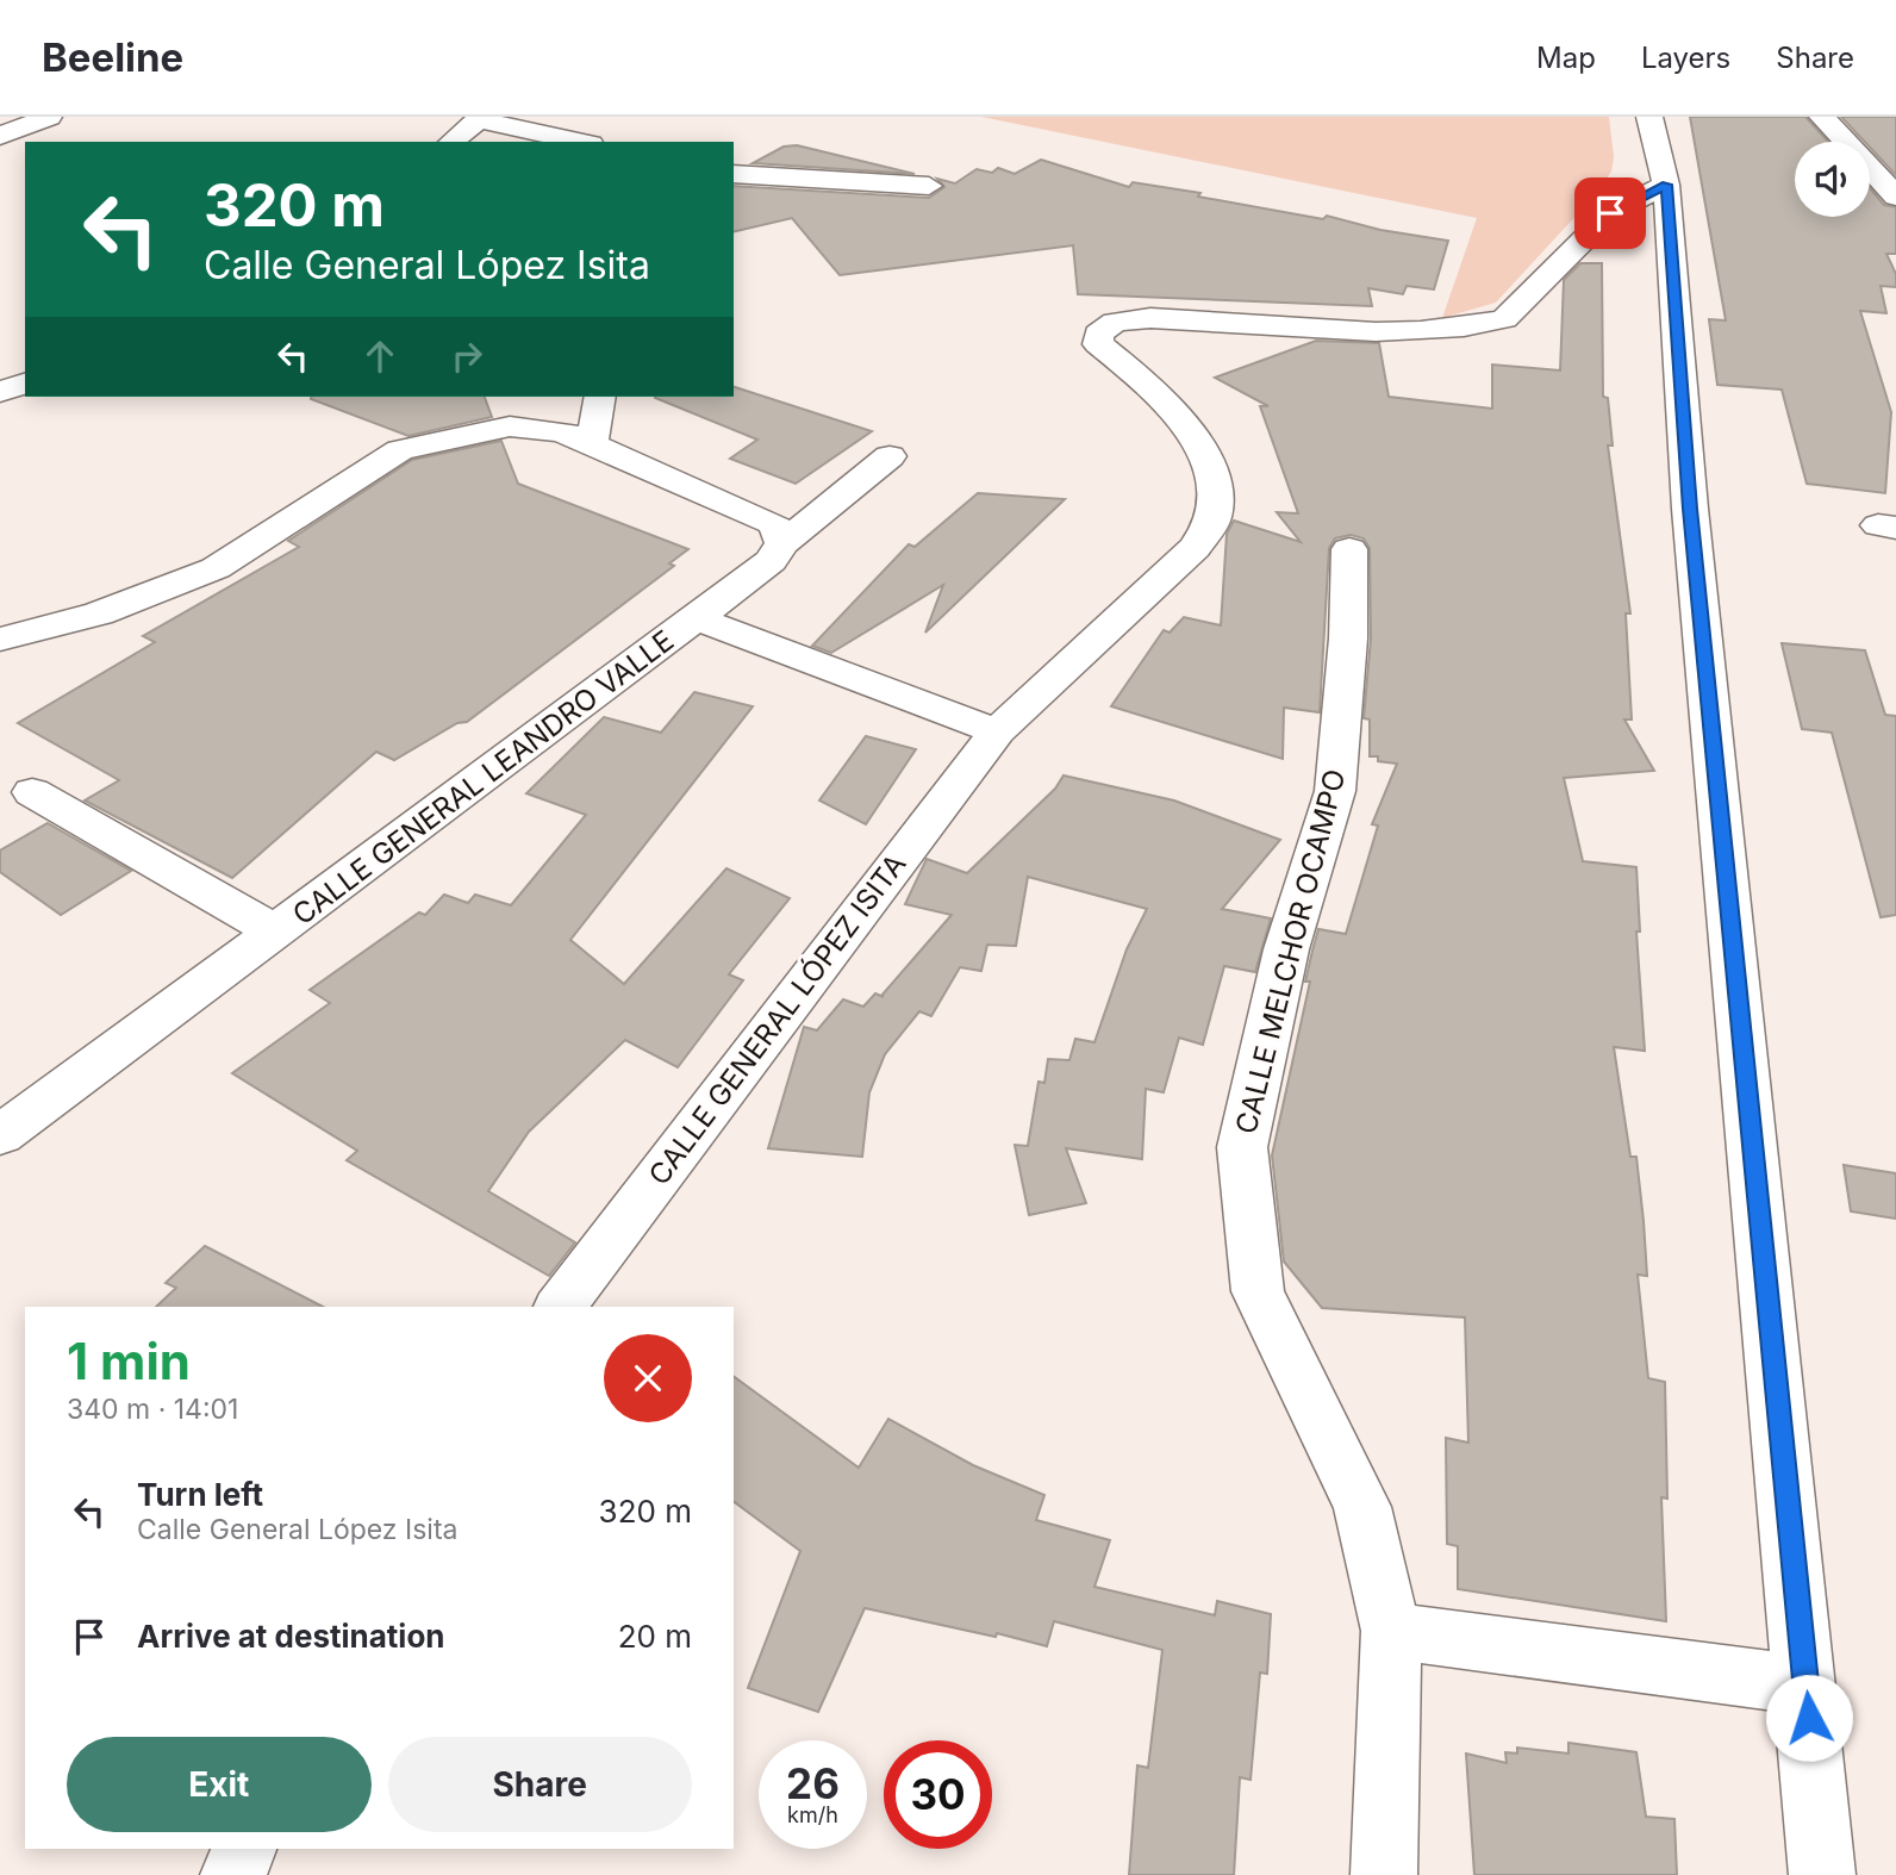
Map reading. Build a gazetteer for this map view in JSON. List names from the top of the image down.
{
  "streets": {
    "street": ["CALLE GENERAL LEANDRO VALLE", "CALLE MELCHOR OCAMPO", "CALLE GENERAL LÓPEZ ISITA"]
  },
  "page": {
    "header": "Beeline",
    "nav": ["Map", "Layers", "Share"],
    "turn": ["320 m", "Calle General López Isita"],
    "heading": ["1 min", "340 m · 14:01"],
    "list": [
      {
        "name": "Turn left",
        "note": "Calle General López Isita",
        "value": "320 m"
      },
      {
        "name": "Arrive at destination",
        "value": "20 m"
      }
    ],
    "buttons": ["Exit", "Share"],
    "speed": "26 km/h",
    "limit": "30"
  }
}
